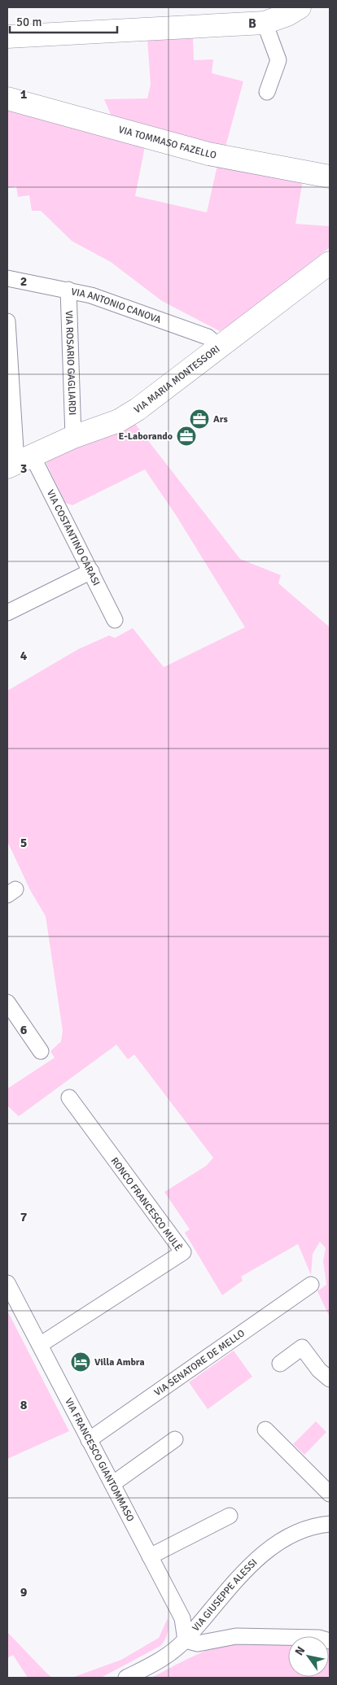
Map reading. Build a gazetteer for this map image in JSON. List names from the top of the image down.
{
  "streets": {
    "main road": ["VIA TOMMASO FAZELLO", "VIA MARIA MONTESSORI"],
    "street": [
      "VIA ANTONIO CANOVA",
      "VIA ROSARIO GAGLIARDI",
      "VIA COSTANTINO CARASI",
      "RONCO FRANCESCO MULÈ",
      "VIA SENATORE DE MELLO",
      "VIA FRANCESCO GIANTOMMASO",
      "VIA GIUSEPPE ALESSI"
    ]
  },
  "crossings": [
    ["VIA ANTONIO CANOVA", "VIA ROSARIO GAGLIARDI"],
    ["VIA ANTONIO CANOVA", "VIA MARIA MONTESSORI"],
    ["VIA ROSARIO GAGLIARDI", "VIA MARIA MONTESSORI"],
    ["VIA MARIA MONTESSORI", "VIA COSTANTINO CARASI"],
    ["RONCO FRANCESCO MULÈ", "VIA FRANCESCO GIANTOMMASO"],
    ["VIA SENATORE DE MELLO", "VIA FRANCESCO GIANTOMMASO"],
    ["VIA FRANCESCO GIANTOMMASO", "VIA GIUSEPPE ALESSI"]
  ],
  "places": {
    "office": ["Ars", "E-Laborando"],
    "hotel": ["Villa Ambra"]
  },
  "scale_bar": "50 m",
  "north": "top left",
  "grid": {
    "columns": ["B"],
    "rows": [
      "1",
      "2",
      "3",
      "4",
      "5",
      "6",
      "7",
      "8",
      "9"
    ]
  }
}
